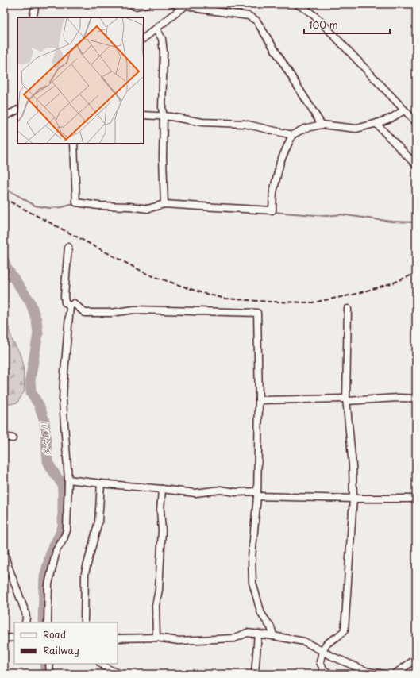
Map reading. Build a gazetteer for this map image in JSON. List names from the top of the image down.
{
  "water": ["多々羅川"],
  "legend": ["Road", "Railway"],
  "scale_bar": "100 m"
}
